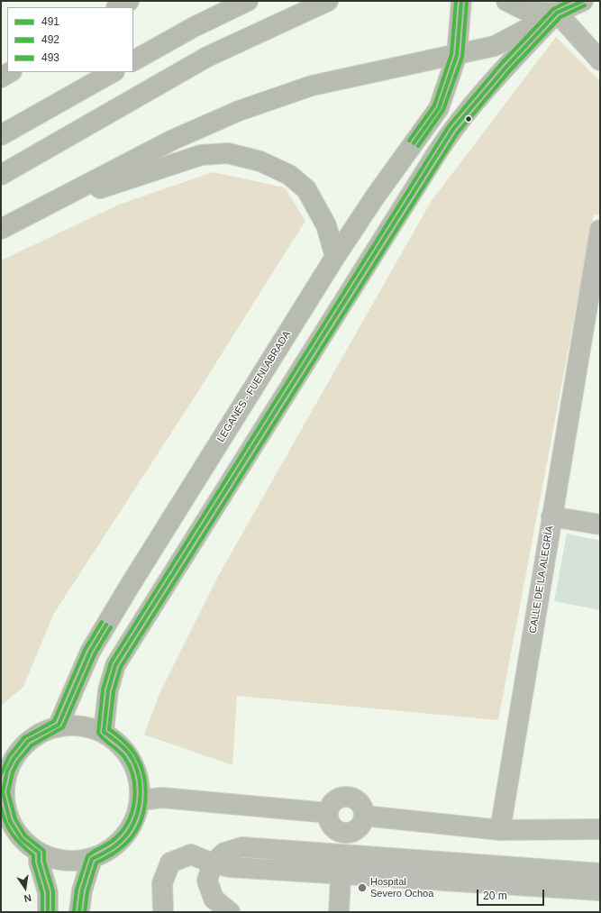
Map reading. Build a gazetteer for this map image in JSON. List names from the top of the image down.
{
  "streets": {
    "highway": ["LEGANÉS - FUENLABRADA"],
    "street": ["CALLE DE LA ALEGRÍA"]
  },
  "places": ["Hospital Severo Ochoa"],
  "lines": ["transit line 491", "transit line 492", "transit line 493"],
  "legend": ["491", "492", "493"],
  "scale_bar": "20 m",
  "north": "bottom"
}
